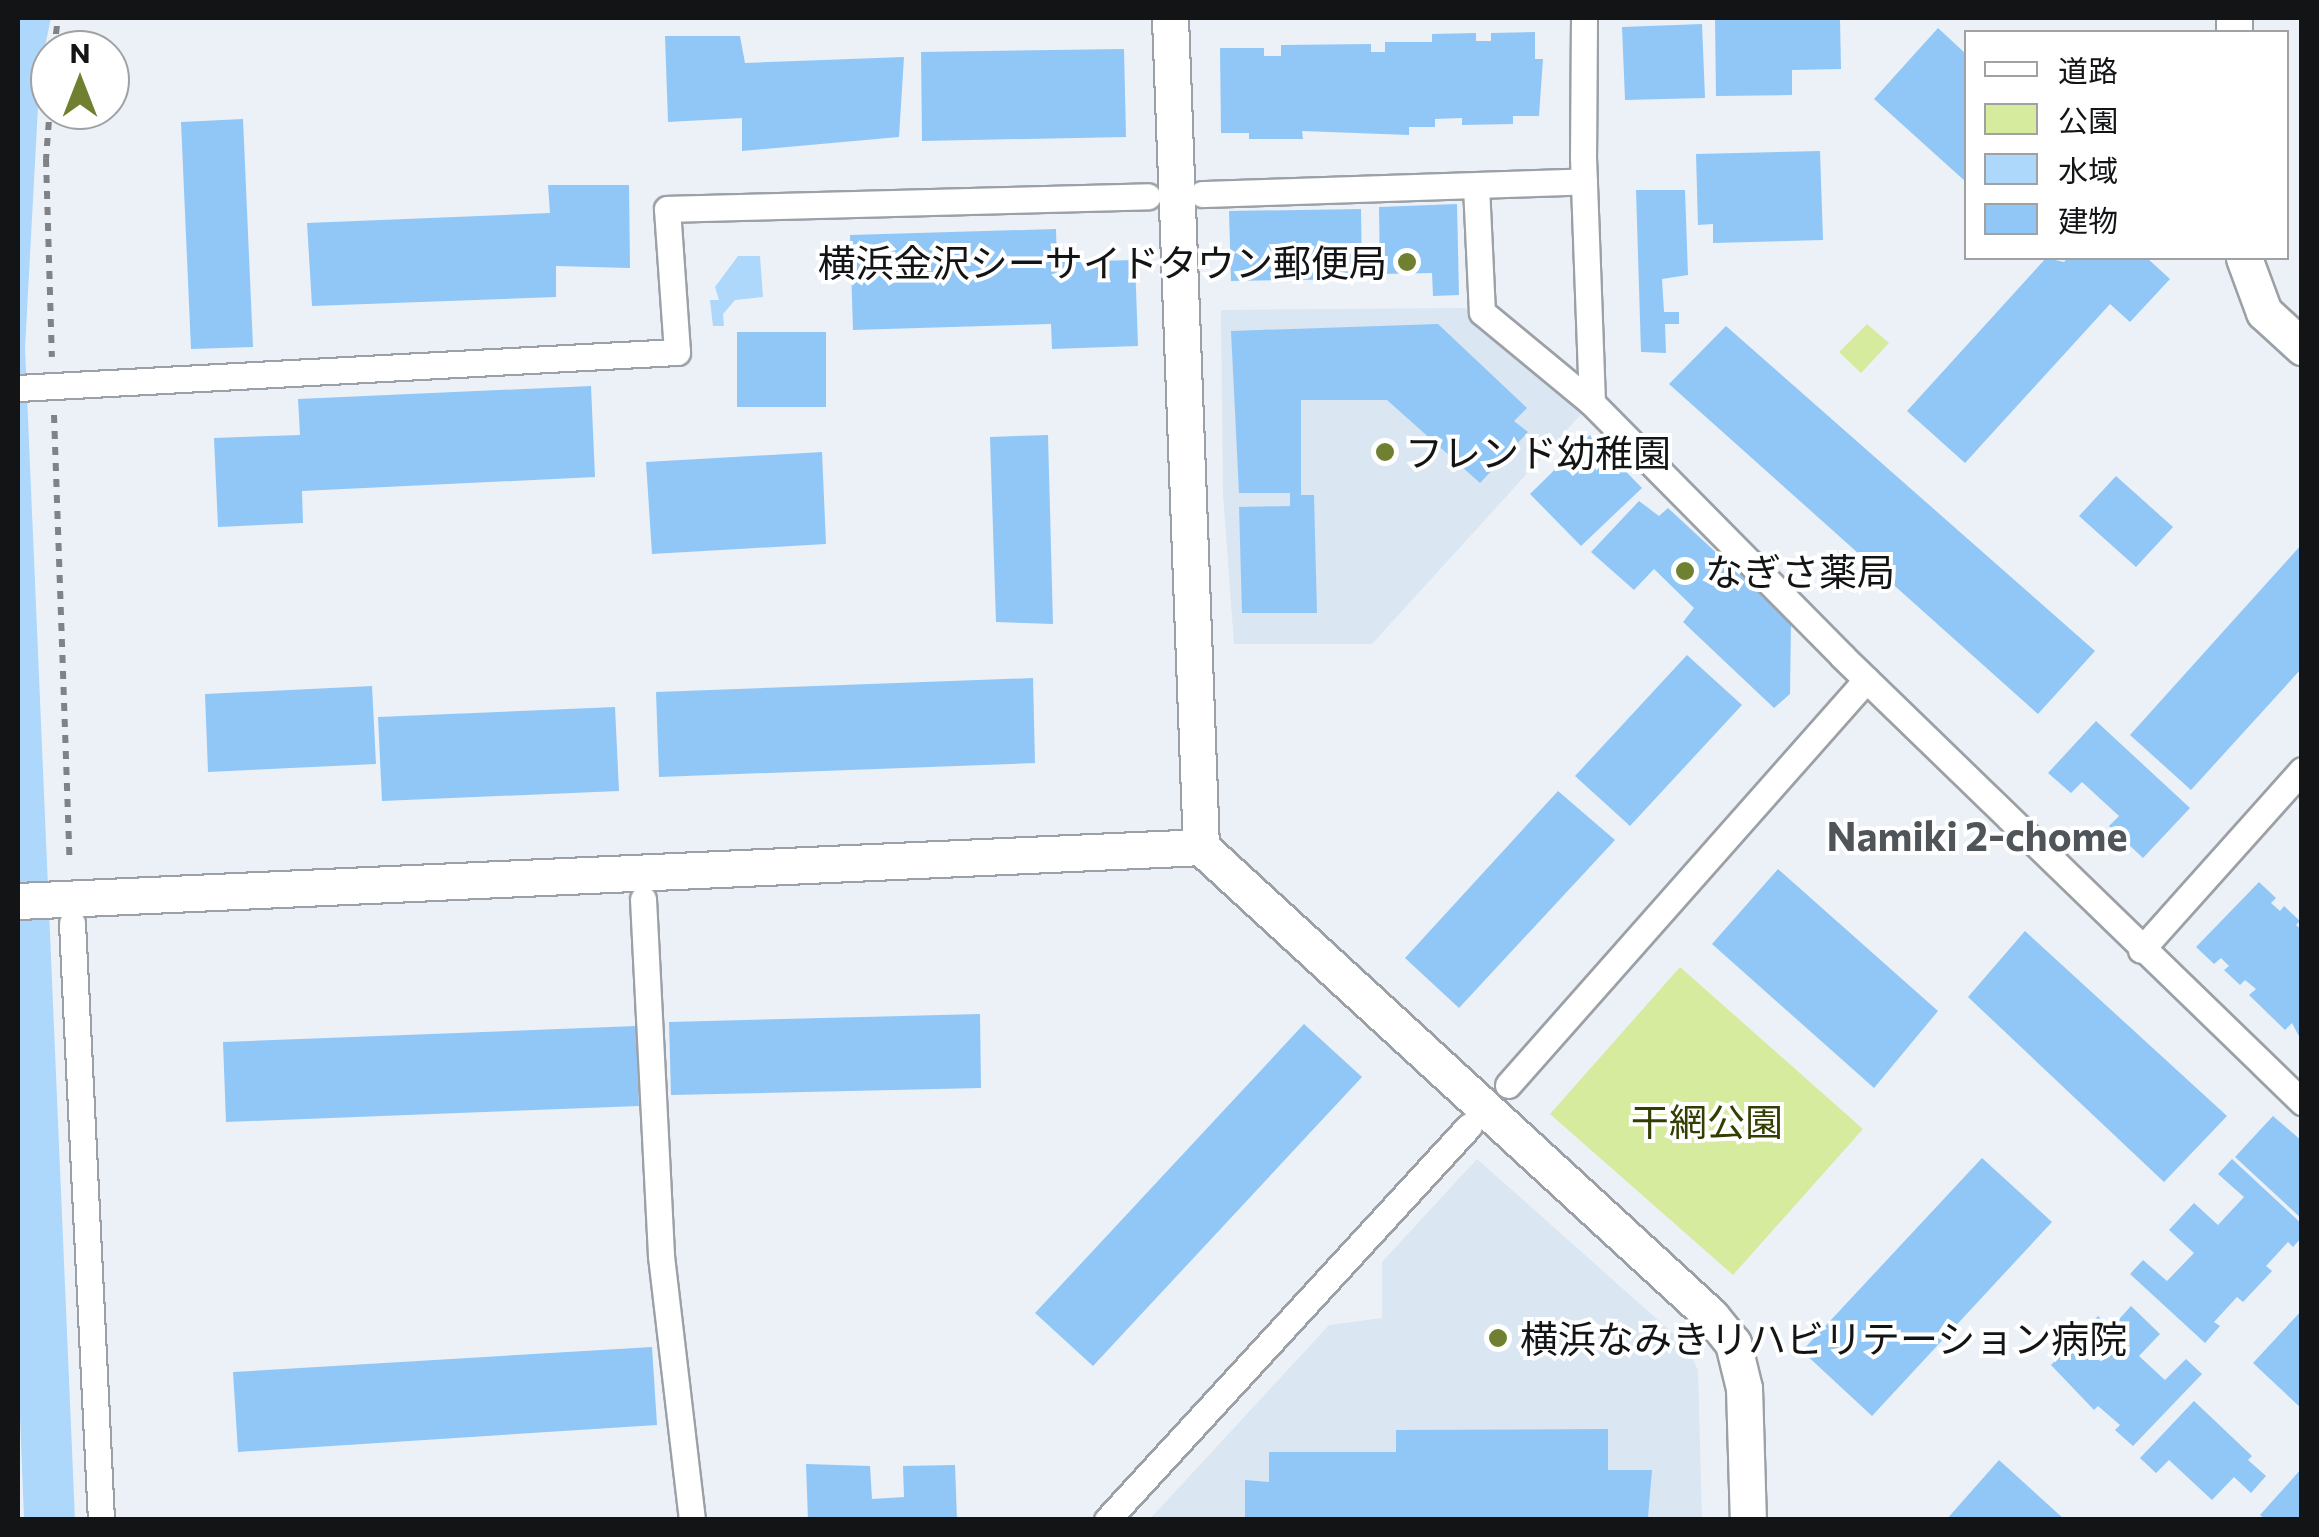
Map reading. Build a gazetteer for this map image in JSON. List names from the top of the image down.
{
  "districts": ["Namiki 2-chome"],
  "parks": ["干網公園"],
  "places": [
    "横浜金沢シーサイドタウン郵便局",
    "フレンド幼稚園",
    "なぎさ薬局",
    "横浜なみきリハビリテーション病院"
  ],
  "legend": [
    "道路",
    "公園",
    "水域",
    "建物"
  ],
  "north": "top"
}
